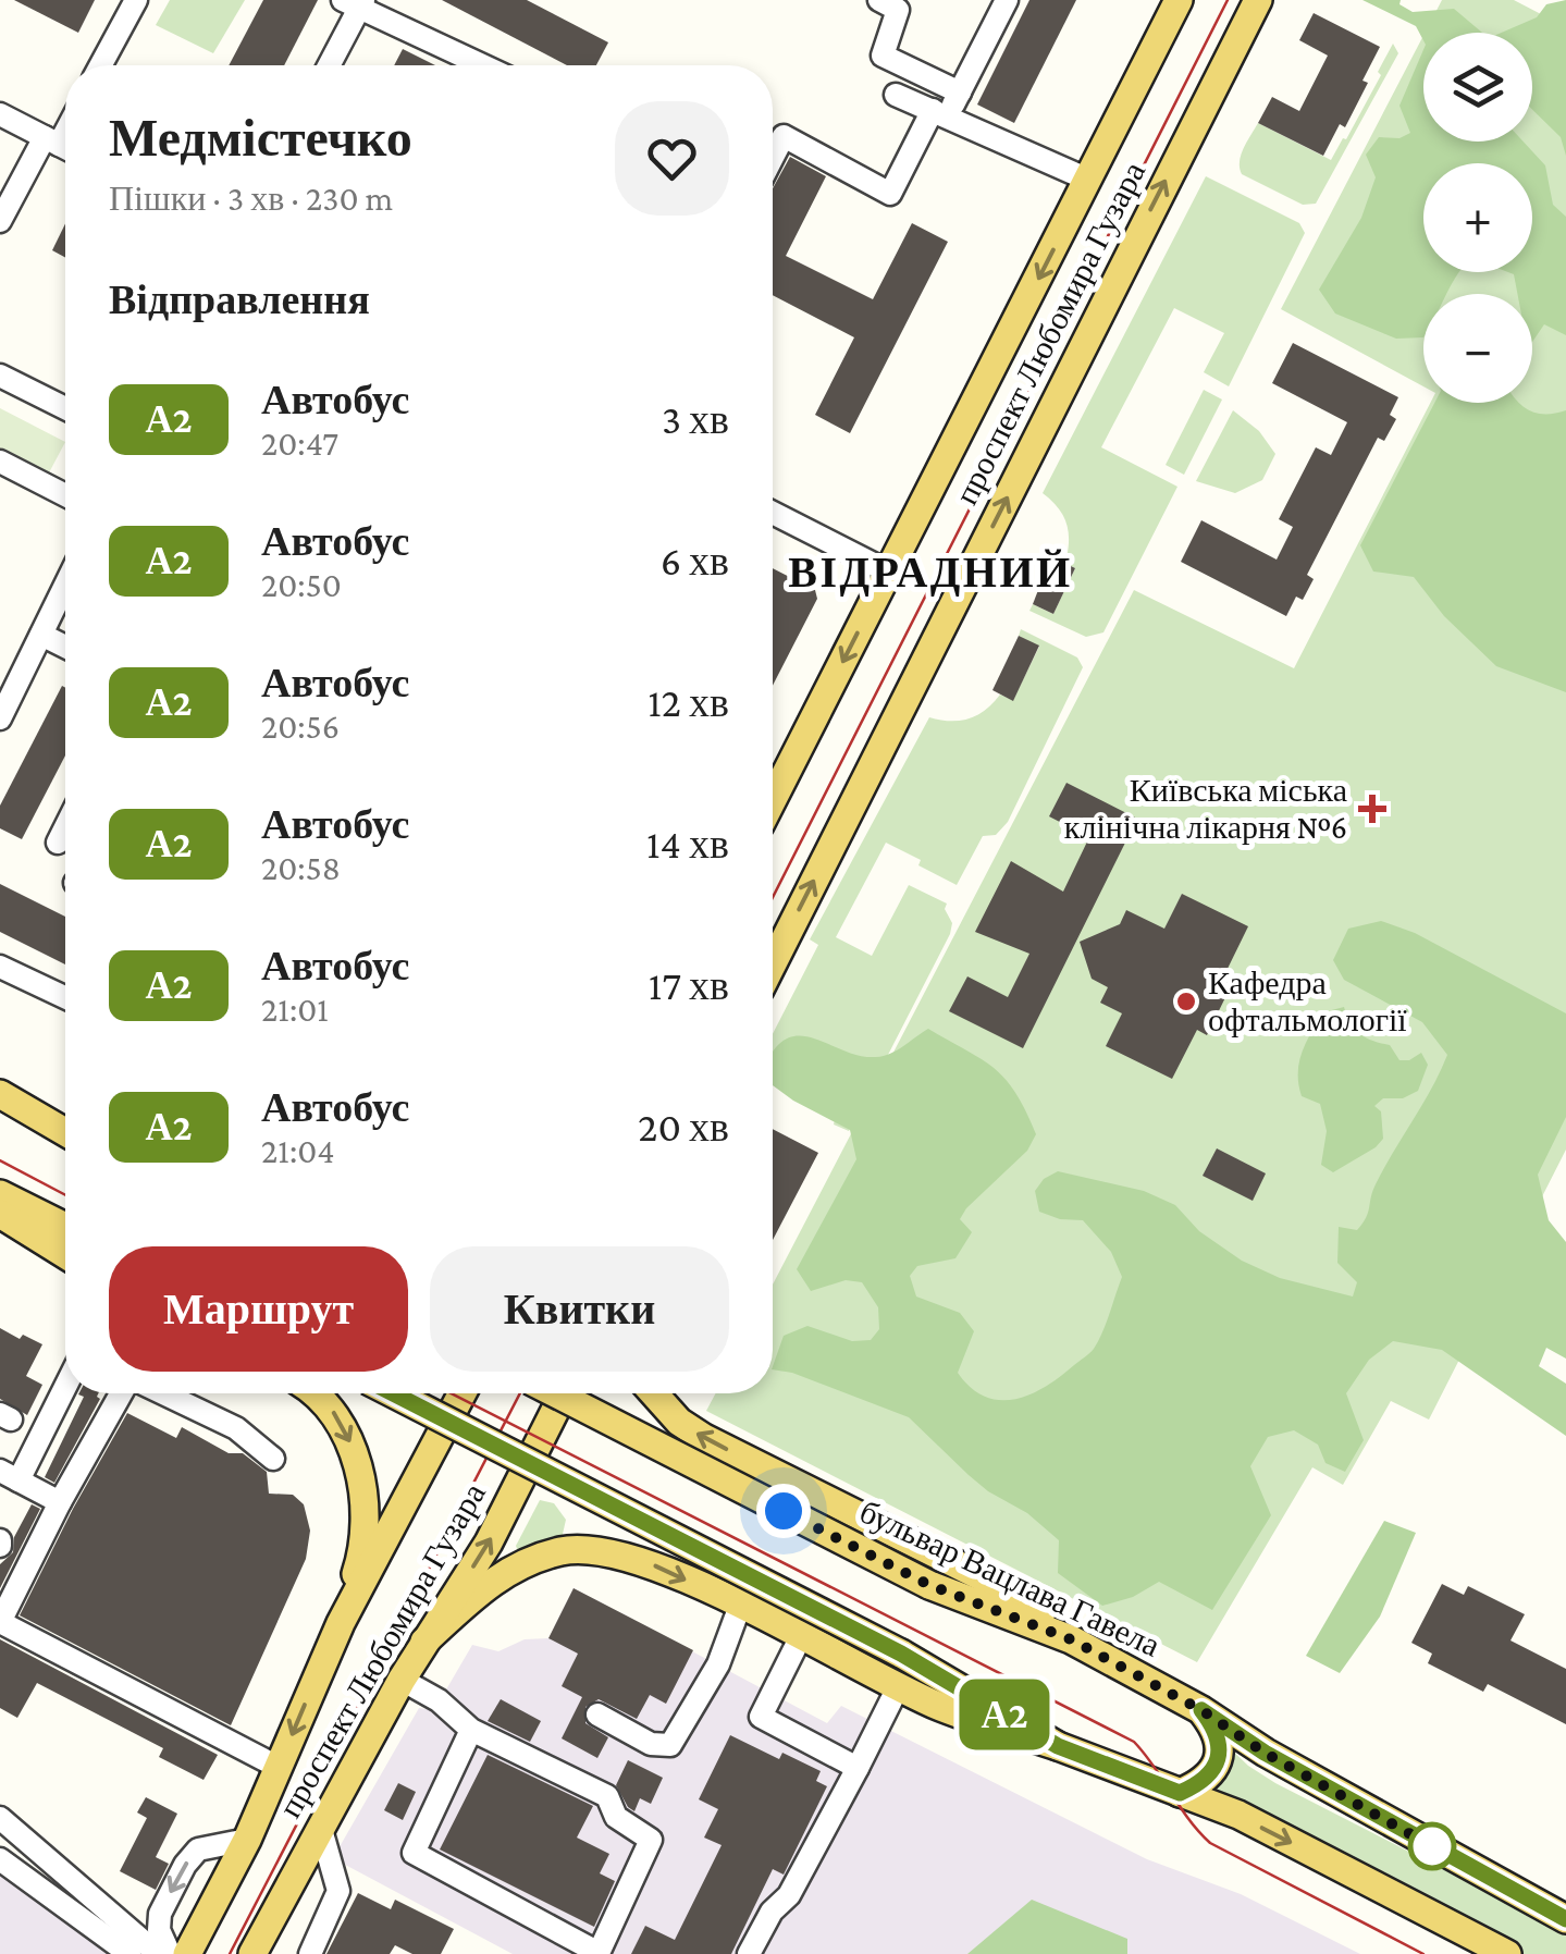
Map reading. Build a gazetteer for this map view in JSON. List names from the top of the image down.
{
  "streets": {
    "main road": ["проспект Любомира Гузара", "бульвар Вацлава Гавела"]
  },
  "districts": ["ВІДРАДНИЙ"],
  "places": {
    "health": ["Київська міська клінічна лікарня №6"],
    "other": ["Кафедра офтальмології"]
  },
  "lines": ["bus line А2"],
  "page": {
    "on_map": "А2",
    "map_buttons": ["+", "−"],
    "heading": [
      ["Медмістечко", "Пішки · 3 хв · 230 m"],
      "Відправлення"
    ],
    "list": [
      {
        "mark": "А2",
        "name": "Автобус",
        "note": "20:47",
        "value": "3 хв"
      },
      {
        "mark": "А2",
        "name": "Автобус",
        "note": "20:50",
        "value": "6 хв"
      },
      {
        "mark": "А2",
        "name": "Автобус",
        "note": "20:56",
        "value": "12 хв"
      },
      {
        "mark": "А2",
        "name": "Автобус",
        "note": "20:58",
        "value": "14 хв"
      },
      {
        "mark": "А2",
        "name": "Автобус",
        "note": "21:01",
        "value": "17 хв"
      },
      {
        "mark": "А2",
        "name": "Автобус",
        "note": "21:04",
        "value": "20 хв"
      }
    ],
    "buttons": ["Маршрут", "Квитки"]
  }
}
